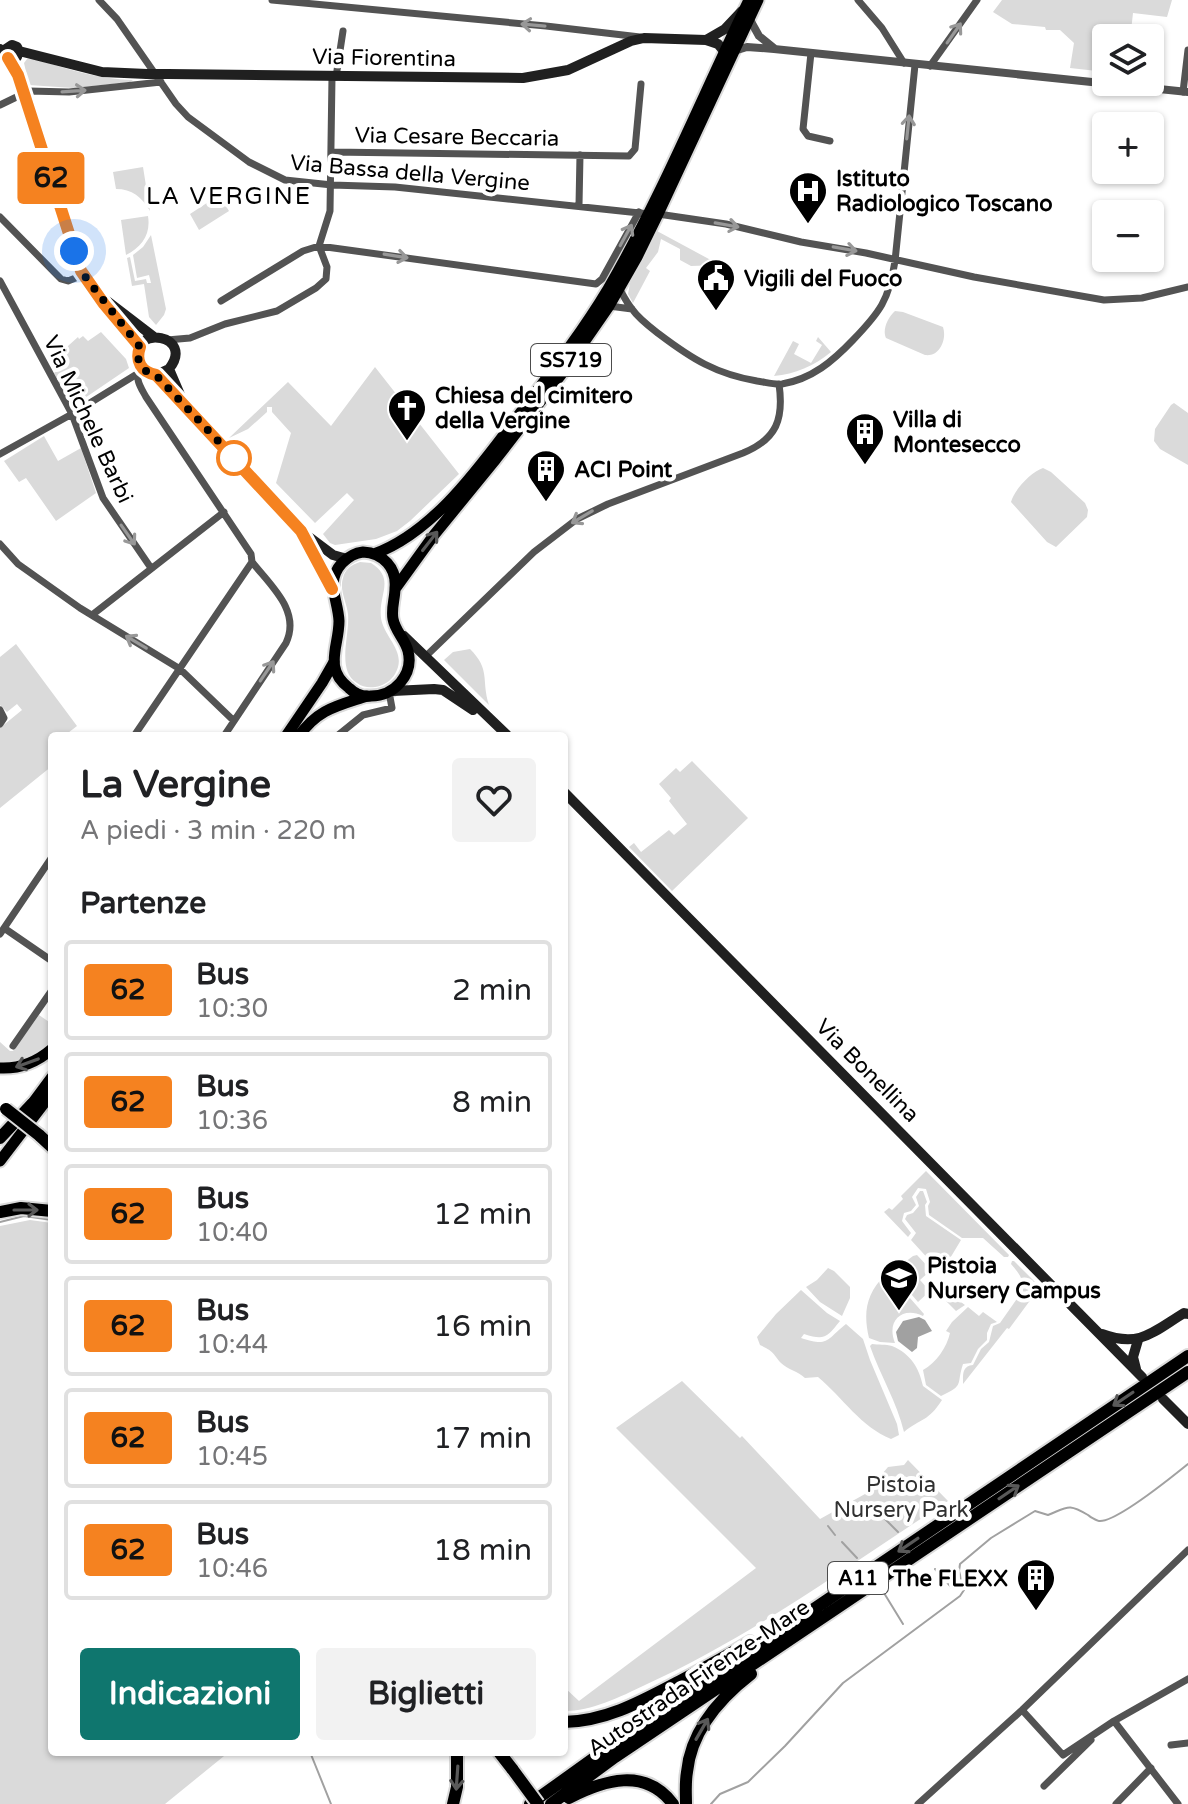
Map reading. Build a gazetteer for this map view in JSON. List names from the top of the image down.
{
  "streets": {
    "highway": ["A11", "Autostrada Firenze-Mare"],
    "main road": ["Via Fiorentina", "SS719", "Via Bonellina"],
    "street": ["Via Cesare Beccaria", "Via Bassa della Vergine", "Via Michele Barbi"]
  },
  "crossings": [
    ["Via Fiorentina", "Via Bassa della Vergine"],
    ["Via Fiorentina", "SS719"],
    ["Via Cesare Beccaria", "Via Bassa della Vergine"],
    ["Via Bassa della Vergine", "SS719"]
  ],
  "one_way": ["Via Michele Barbi"],
  "districts": ["LA VERGINE"],
  "parks": ["Pistoia Nursery Park"],
  "places": {
    "hospital": ["Istituto Radiologico Toscano"],
    "public building": ["Vigili del Fuoco"],
    "church": ["Chiesa del cimitero della Vergine"],
    "building": ["Villa di Montesecco", "ACI Point", "The FLEXX"],
    "school or university": ["Pistoia Nursery Campus"]
  },
  "lines": ["bus line 62"],
  "page": {
    "on_map": "62",
    "map_buttons": ["+", "−"],
    "heading": [
      ["La Vergine", "A piedi · 3 min · 220 m"],
      "Partenze"
    ],
    "list": [
      {
        "mark": "62",
        "name": "Bus",
        "note": "10:30",
        "value": "2 min"
      },
      {
        "mark": "62",
        "name": "Bus",
        "note": "10:36",
        "value": "8 min"
      },
      {
        "mark": "62",
        "name": "Bus",
        "note": "10:40",
        "value": "12 min"
      },
      {
        "mark": "62",
        "name": "Bus",
        "note": "10:44",
        "value": "16 min"
      },
      {
        "mark": "62",
        "name": "Bus",
        "note": "10:45",
        "value": "17 min"
      },
      {
        "mark": "62",
        "name": "Bus",
        "note": "10:46",
        "value": "18 min"
      }
    ],
    "buttons": ["Indicazioni", "Biglietti"]
  }
}
